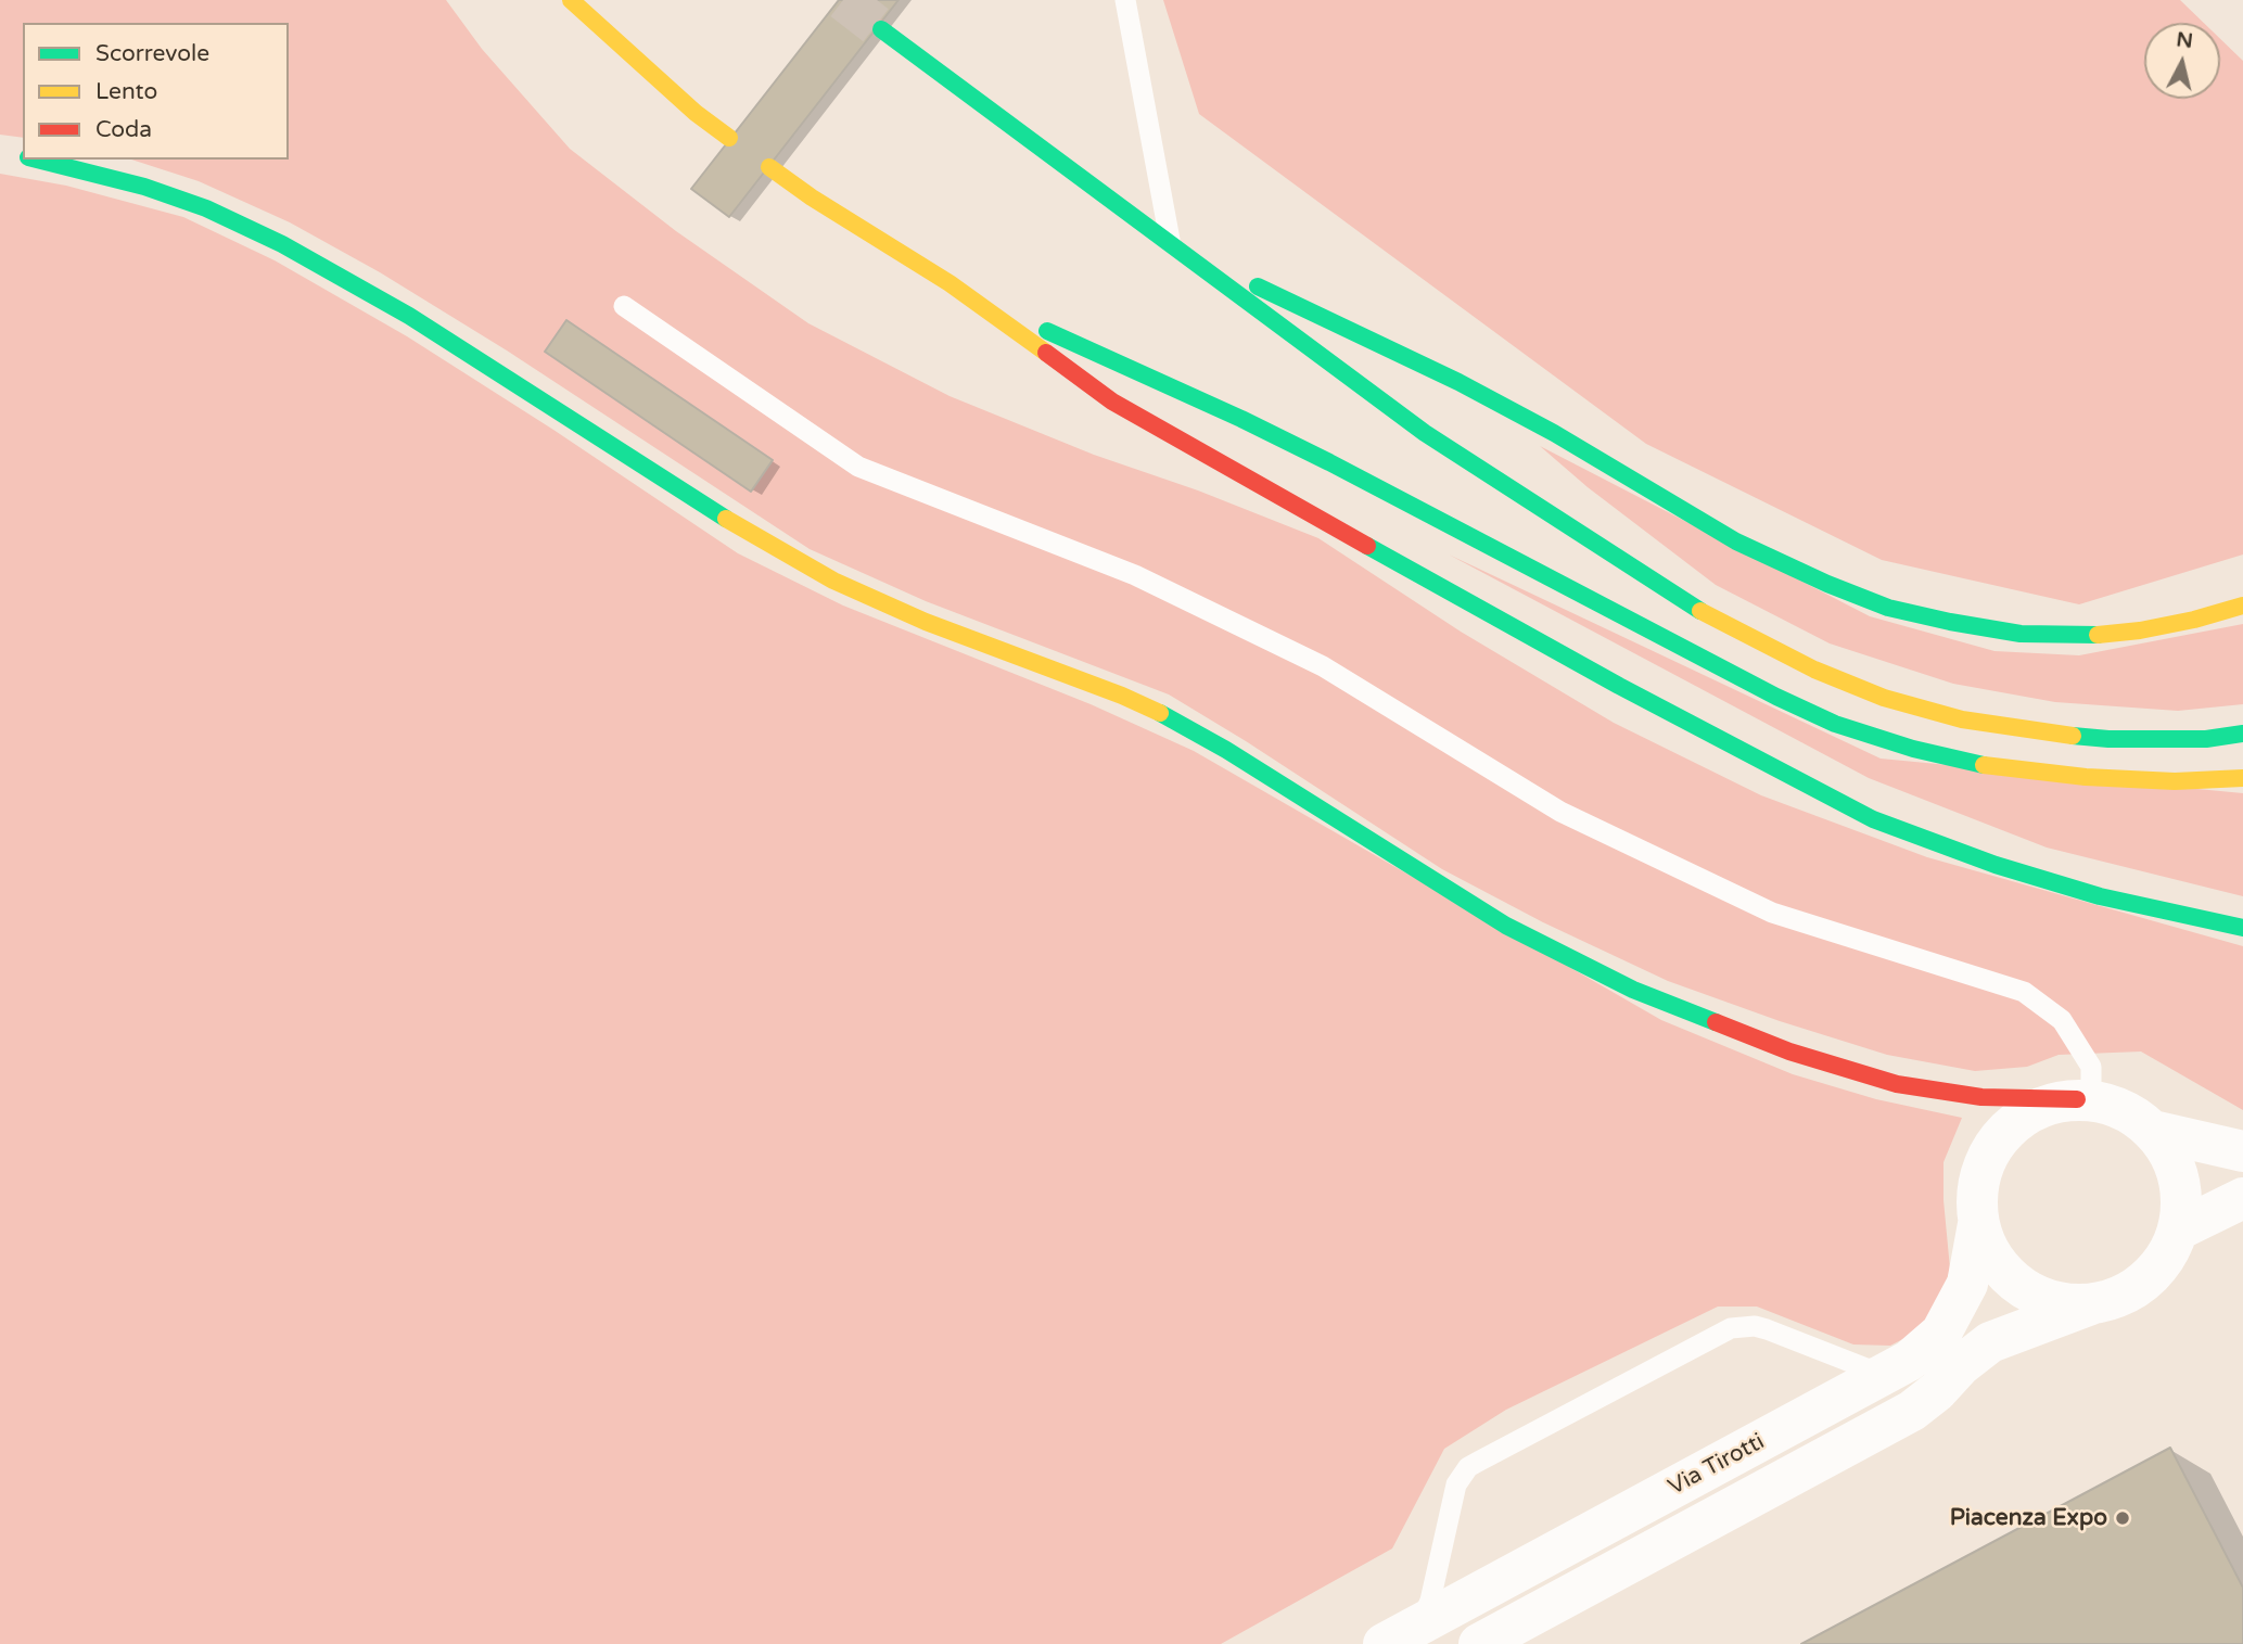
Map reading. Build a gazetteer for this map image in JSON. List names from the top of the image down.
{
  "streets": {
    "street": ["Via Tirotti"]
  },
  "places": ["Piacenza Expo"],
  "legend": ["Scorrevole", "Lento", "Coda"],
  "north": "top"
}
